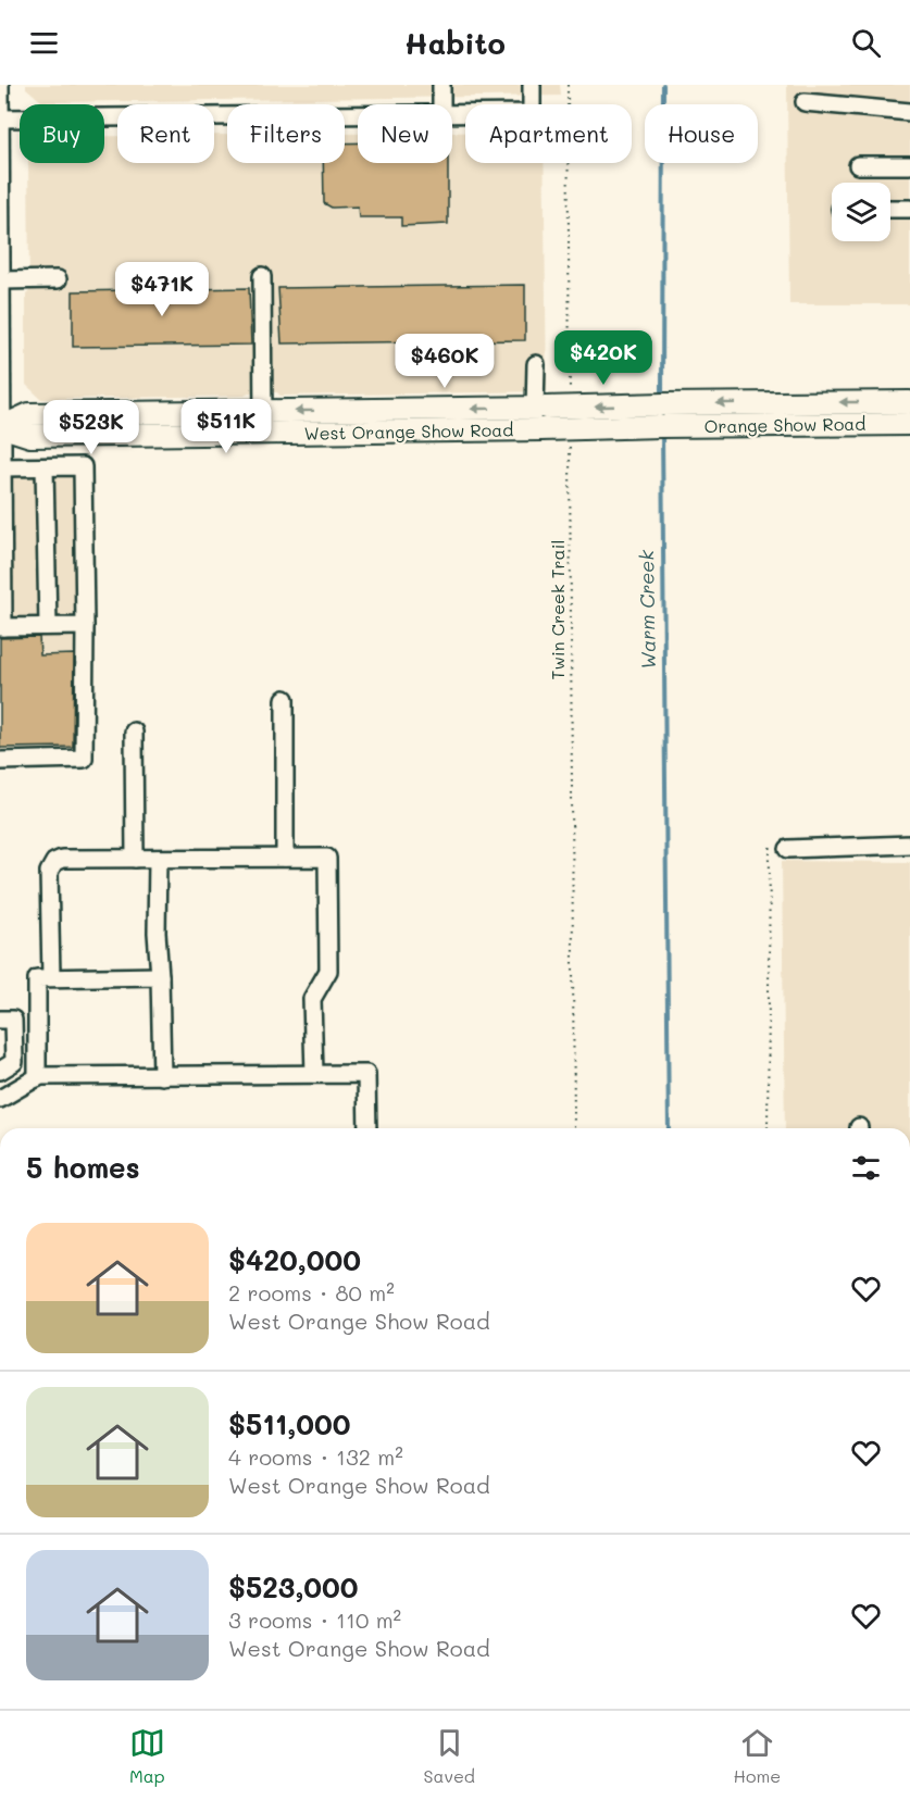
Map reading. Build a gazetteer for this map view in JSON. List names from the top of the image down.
{
  "streets": {
    "main road": ["Orange Show Road", "West Orange Show Road"],
    "path": ["Twin Creek Trail"]
  },
  "crossings": [
    ["Orange Show Road", "West Orange Show Road"]
  ],
  "water": ["Warm Creek"],
  "page": {
    "header": "Habito",
    "chip": [
      "Buy",
      "Rent",
      "Filters",
      "New",
      "Apartment",
      "House"
    ],
    "price": [
      "$471K",
      "$420K",
      "$460K",
      "$511K",
      "$523K"
    ],
    "heading": "5 homes",
    "list": [
      {
        "name": "$420,000",
        "note": "2 rooms · 80 m² · West Orange Show Road"
      },
      {
        "name": "$511,000",
        "note": "4 rooms · 132 m² · West Orange Show Road"
      },
      {
        "name": "$523,000",
        "note": "3 rooms · 110 m² · West Orange Show Road"
      }
    ],
    "tabs": ["Map", "Saved", "Home"]
  }
}
